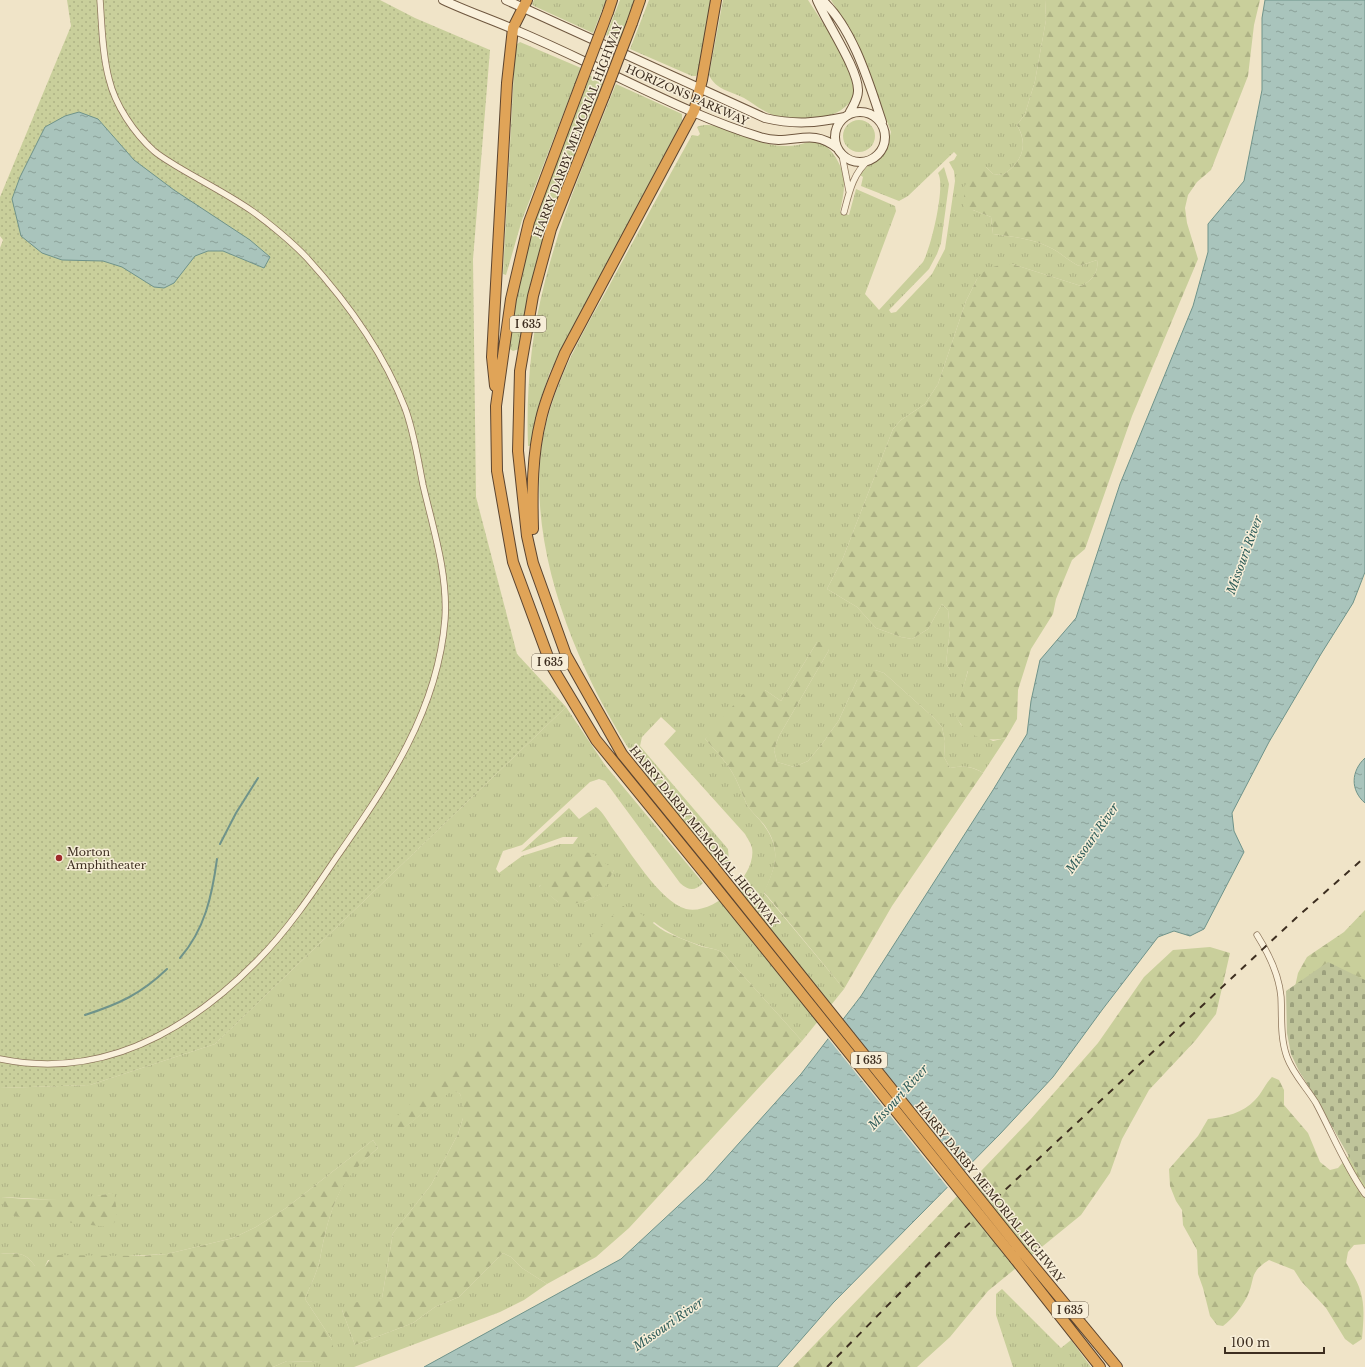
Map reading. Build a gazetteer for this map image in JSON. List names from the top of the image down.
{
  "streets": {
    "highway": ["HARRY DARBY MEMORIAL HIGHWAY", "I 635"],
    "street": ["HORIZONS PARKWAY"]
  },
  "water": ["Missouri River"],
  "places": ["Morton Amphitheater"],
  "scale_bar": "100 m"
}
